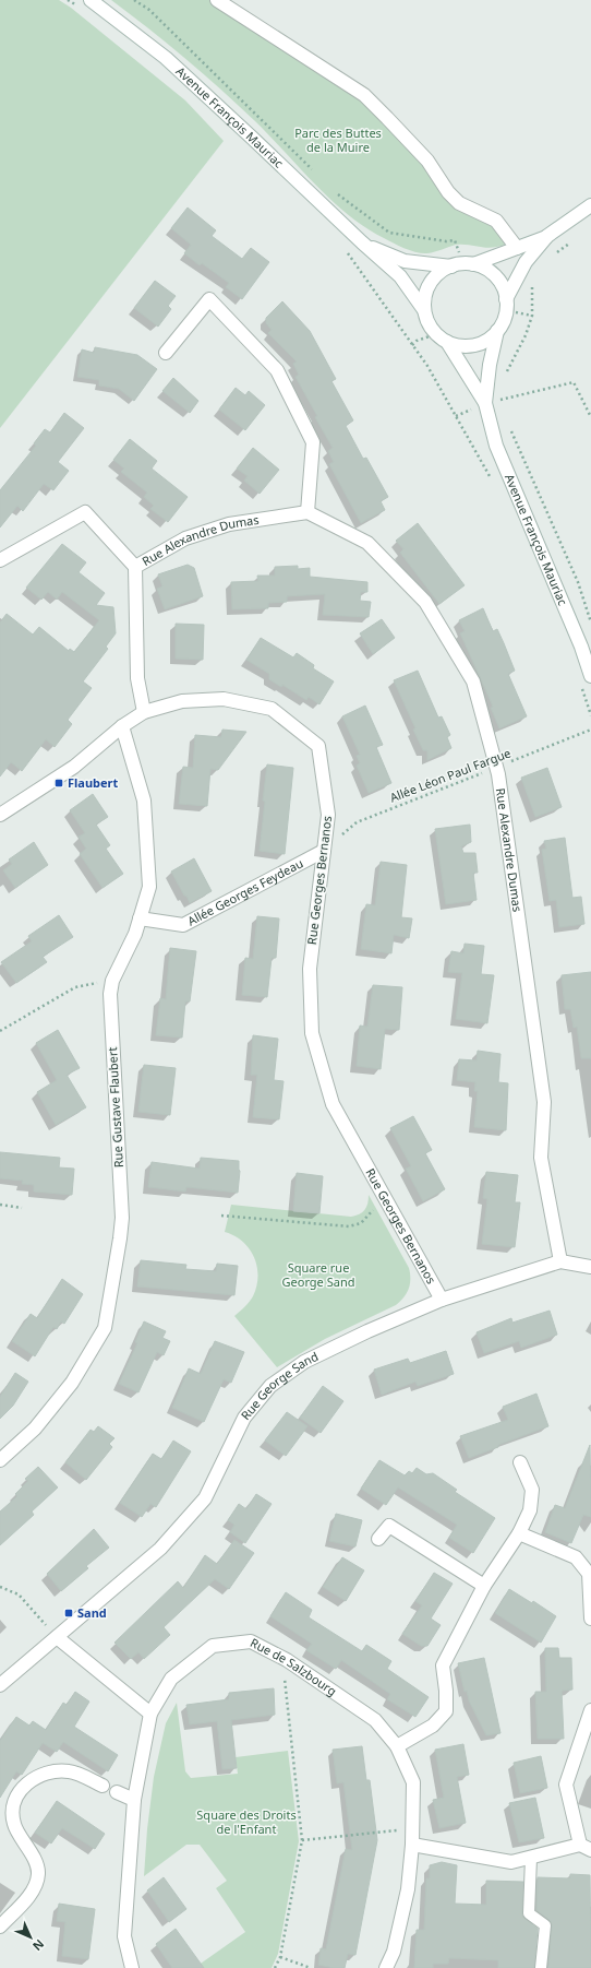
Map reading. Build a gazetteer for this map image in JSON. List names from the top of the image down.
{
  "streets": {
    "street": [
      "Avenue François Mauriac",
      "Rue Alexandre Dumas",
      "Rue Georges Bernanos",
      "Allée Georges Feydeau",
      "Rue Gustave Flaubert",
      "Rue George Sand",
      "Rue de Salzbourg"
    ],
    "path": ["Allée Léon Paul Fargue"]
  },
  "crossings": [
    ["Rue Alexandre Dumas", "Allée Léon Paul Fargue"],
    ["Rue Alexandre Dumas", "Rue Georges Bernanos"],
    ["Rue Alexandre Dumas", "Rue George Sand"],
    ["Allée Léon Paul Fargue", "Rue Georges Bernanos"],
    ["Allée Léon Paul Fargue", "Allée Georges Feydeau"],
    ["Rue Georges Bernanos", "Allée Georges Feydeau"],
    ["Rue Georges Bernanos", "Rue Gustave Flaubert"],
    ["Rue Georges Bernanos", "Rue George Sand"],
    ["Allée Georges Feydeau", "Rue Gustave Flaubert"]
  ],
  "parks": ["Parc des Buttes de la Muire", "Square rue George Sand", "Square des Droits de l'Enfant"],
  "places": {
    "transit": ["Flaubert", "Sand"]
  },
  "north": "bottom right"
}
